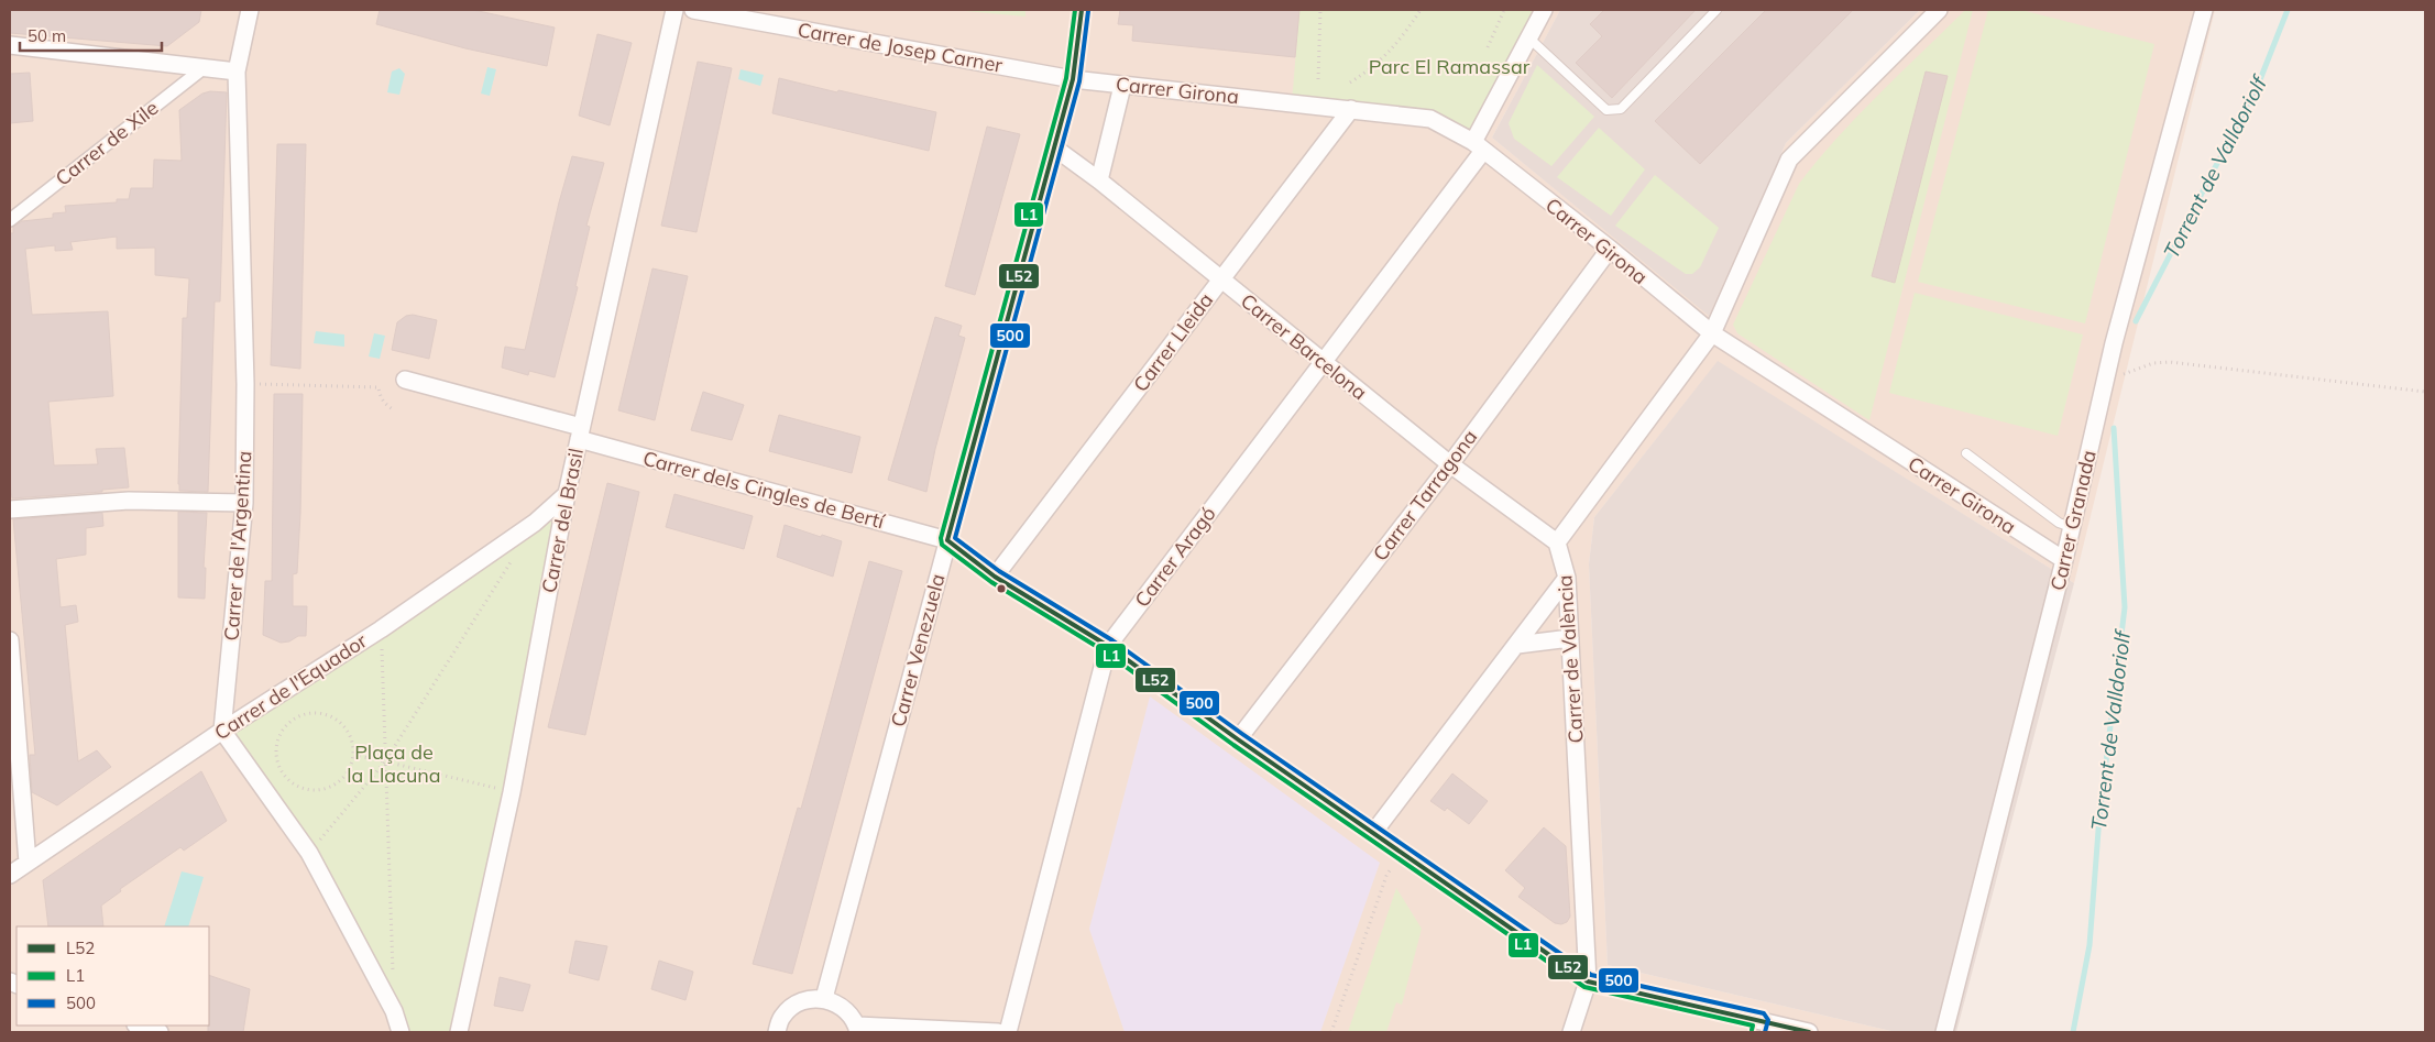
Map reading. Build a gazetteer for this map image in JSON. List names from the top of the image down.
{
  "streets": {
    "street": [
      "Carrer de Josep Carner",
      "Carrer Girona",
      "Carrer de Xile",
      "Carrer Lleida",
      "Carrer Barcelona",
      "Carrer dels Cingles de Bertí",
      "Carrer Tarragona",
      "Carrer del Brasil",
      "Carrer Granada",
      "Carrer de l'Argentina",
      "Carrer Aragó",
      "Carrer Venezuela",
      "Carrer de València",
      "Carrer de l'Equador"
    ]
  },
  "crossings": [
    ["Carrer de Josep Carner", "Carrer Girona"],
    ["Carrer de Josep Carner", "Carrer Venezuela"],
    ["Carrer Girona", "Carrer Lleida"],
    ["Carrer Girona", "Carrer Tarragona"],
    ["Carrer Girona", "Carrer Granada"],
    ["Carrer Girona", "Carrer Aragó"],
    ["Carrer Girona", "Carrer Venezuela"],
    ["Carrer Lleida", "Carrer Barcelona"],
    ["Carrer Barcelona", "Carrer Tarragona"],
    ["Carrer Barcelona", "Carrer Aragó"],
    ["Carrer Barcelona", "Carrer Venezuela"],
    ["Carrer Barcelona", "Carrer de València"],
    ["Carrer dels Cingles de Bertí", "Carrer del Brasil"],
    ["Carrer dels Cingles de Bertí", "Carrer Venezuela"],
    ["Carrer del Brasil", "Carrer de l'Equador"],
    ["Carrer de l'Argentina", "Carrer de l'Equador"]
  ],
  "water": ["Torrent de Valldoriolf"],
  "parks": ["Parc El Ramassar", "Plaça de la Llacuna"],
  "lines": ["transit line L52", "transit line L1", "transit line 500"],
  "legend": ["L52", "L1", "500"],
  "scale_bar": "50 m"
}
